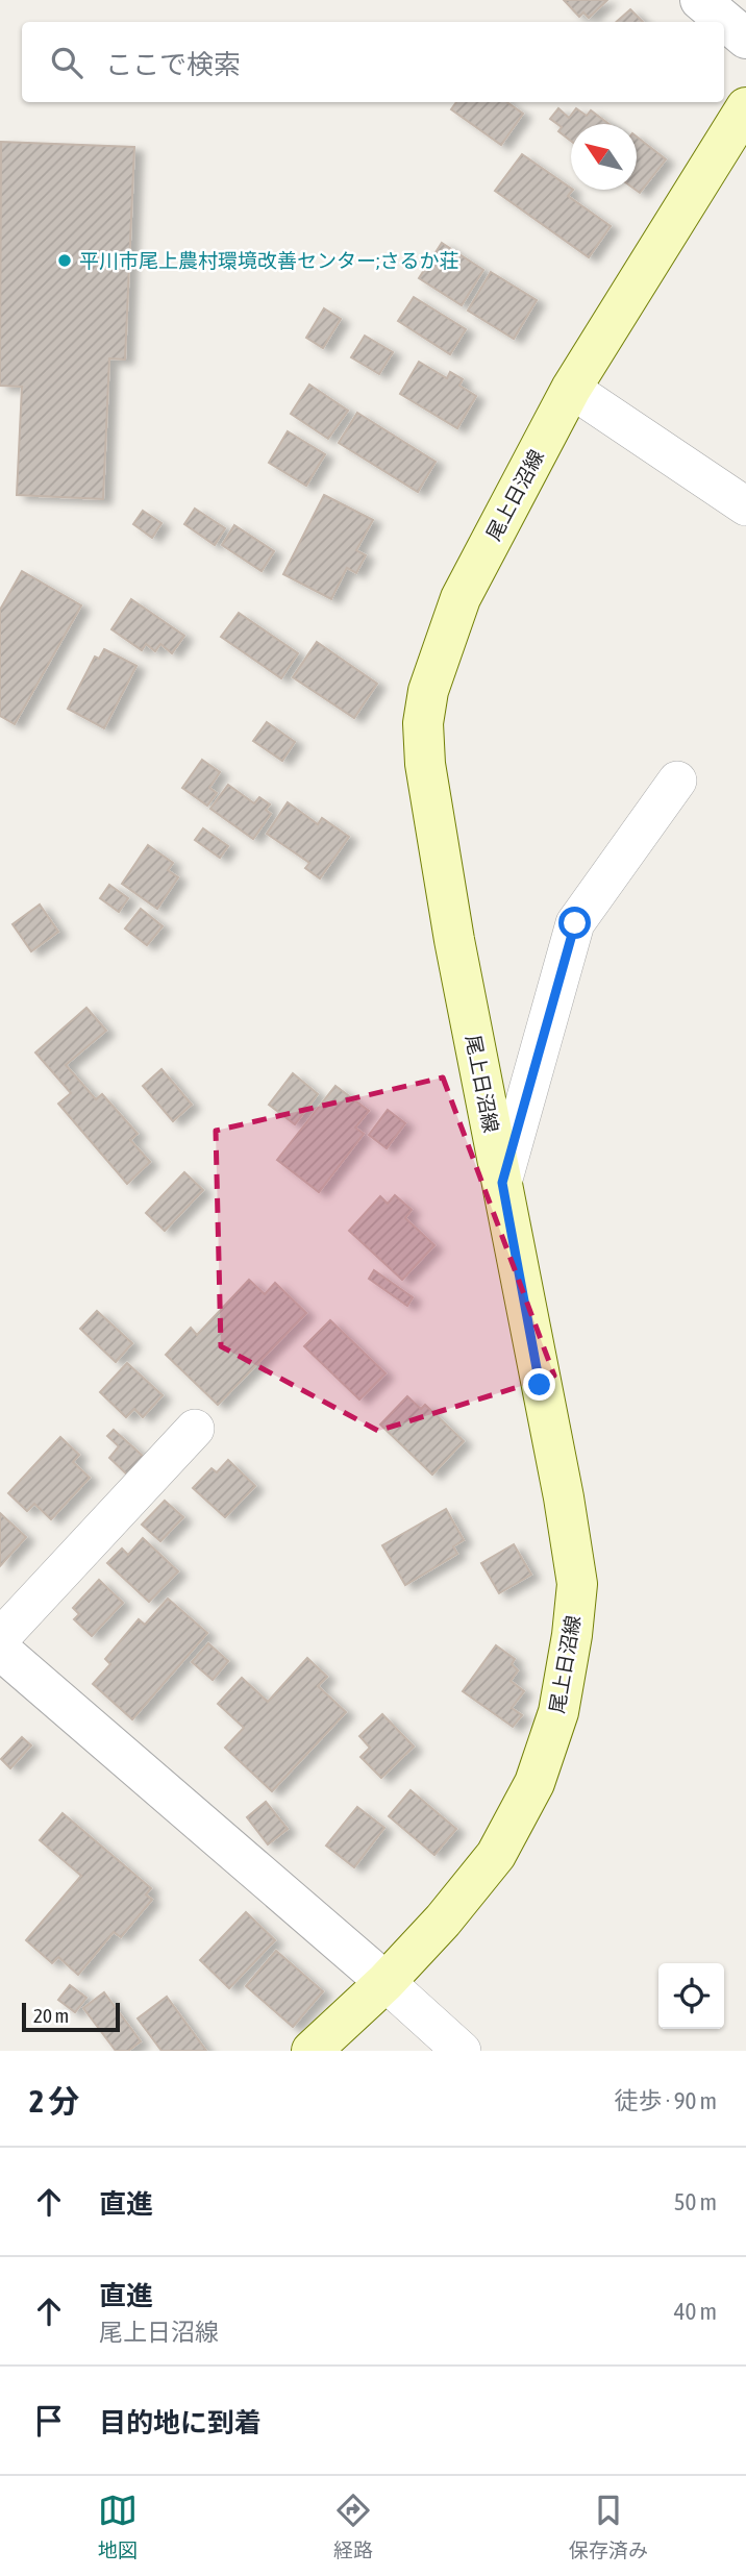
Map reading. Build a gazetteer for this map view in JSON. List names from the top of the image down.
{
  "streets": {
    "main road": ["尾上日沼線"]
  },
  "places": ["平川市尾上農村環境改善センター;さるか荘"],
  "scale_bar": "20 m",
  "north": "top left",
  "page": {
    "search": "ここで検索",
    "scale": "20 m",
    "heading": ["2 分", "徒歩 · 90 m"],
    "list": [
      ["直進", "50 m"],
      ["直進", "尾上日沼線", "40 m"],
      "目的地に到着"
    ],
    "nav": ["地図", "経路", "保存済み"]
  }
}
